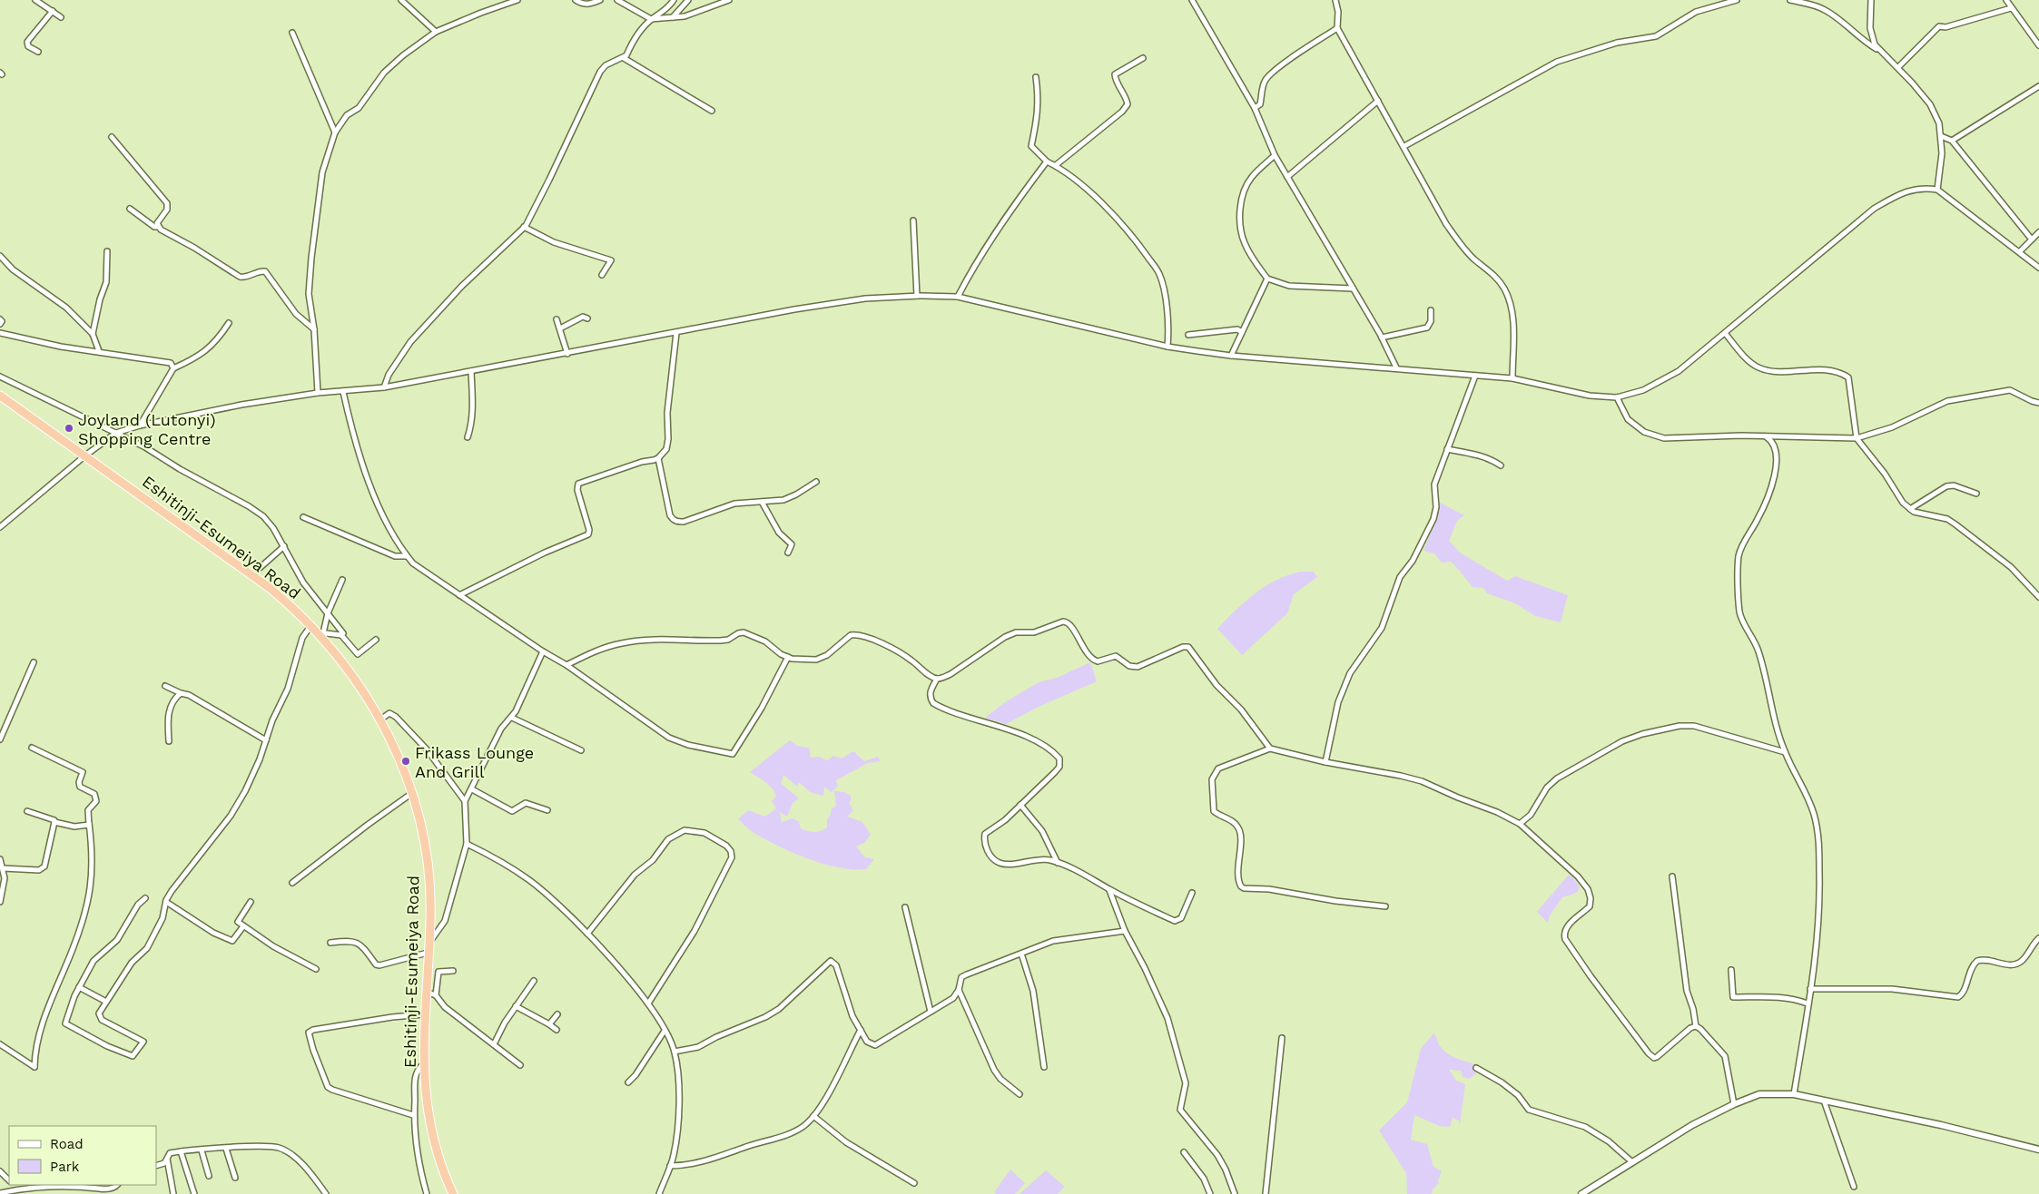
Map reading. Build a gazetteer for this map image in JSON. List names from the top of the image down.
{
  "streets": {
    "highway": ["Eshitinji-Esumeiya Road"]
  },
  "places": ["Joyland (Lutonyi) Shopping Centre", "Frikass Lounge And Grill"],
  "legend": ["Road", "Park"]
}
